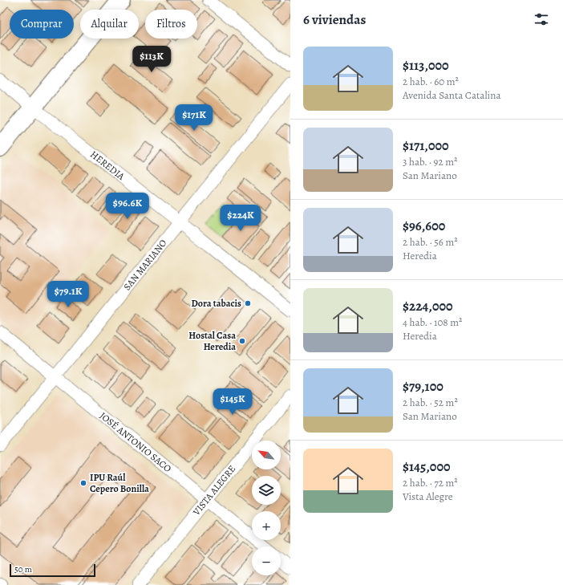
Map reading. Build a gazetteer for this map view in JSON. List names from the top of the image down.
{
  "streets": {
    "street": [
      "HEREDIA",
      "SAN MARIANO",
      "JOSÉ ANTONIO SACO",
      "VISTA ALEGRE"
    ]
  },
  "crossings": [
    ["HEREDIA", "SAN MARIANO"],
    ["SAN MARIANO", "JOSÉ ANTONIO SACO"],
    ["JOSÉ ANTONIO SACO", "VISTA ALEGRE"]
  ],
  "places": ["Dora tabacis", "Hostal Casa Heredia", "IPU Raúl Cepero Bonilla"],
  "scale_bar": "50 m",
  "north": "top left",
  "page": {
    "heading": "6 viviendas",
    "chip": ["Comprar", "Alquilar", "Filtros"],
    "list": [
      {
        "name": "$113,000",
        "note": "2 hab. · 60 m² · Avenida Santa Catalina"
      },
      {
        "name": "$171,000",
        "note": "3 hab. · 92 m² · San Mariano"
      },
      {
        "name": "$96,600",
        "note": "2 hab. · 56 m² · Heredia"
      },
      {
        "name": "$224,000",
        "note": "4 hab. · 108 m² · Heredia"
      },
      {
        "name": "$79,100",
        "note": "2 hab. · 52 m² · San Mariano"
      },
      {
        "name": "$145,000",
        "note": "2 hab. · 72 m² · Vista Alegre"
      }
    ],
    "price": [
      "$113K",
      "$171K",
      "$96.6K",
      "$224K",
      "$79.1K",
      "$145K"
    ],
    "map_buttons": ["+", "−"],
    "scale": "50 m"
  }
}
